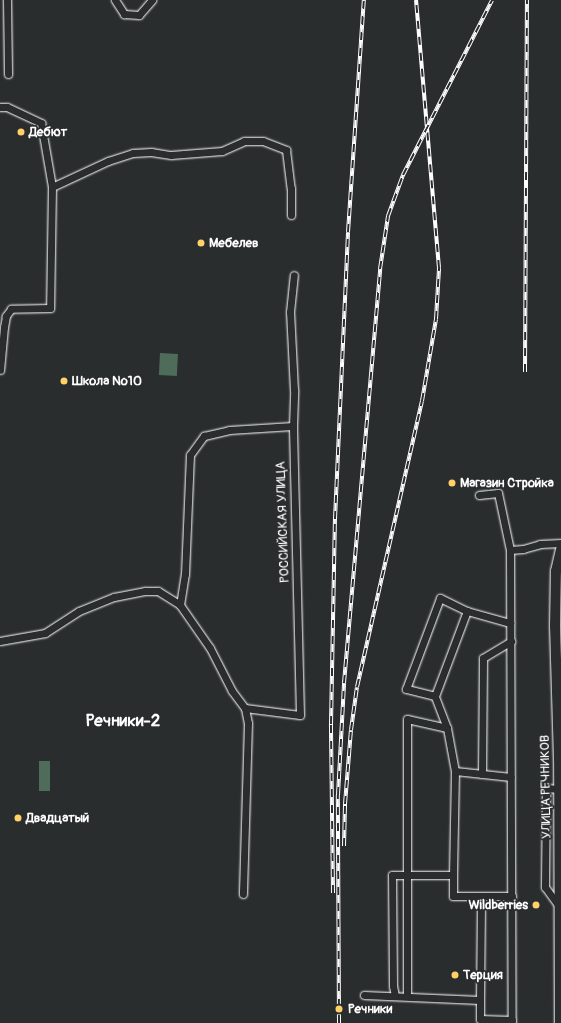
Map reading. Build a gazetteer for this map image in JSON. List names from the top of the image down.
{
  "streets": {
    "street": ["РОССИЙСКАЯ УЛИЦА", "УЛИЦА РЕЧНИКОВ"]
  },
  "districts": ["Речники-2"],
  "places": [
    "Дебют",
    "Мебелев",
    "Школа №10",
    "Магазин Стройка",
    "Двадцатый",
    "Wildberries",
    "Терция",
    "Речники"
  ]
}
